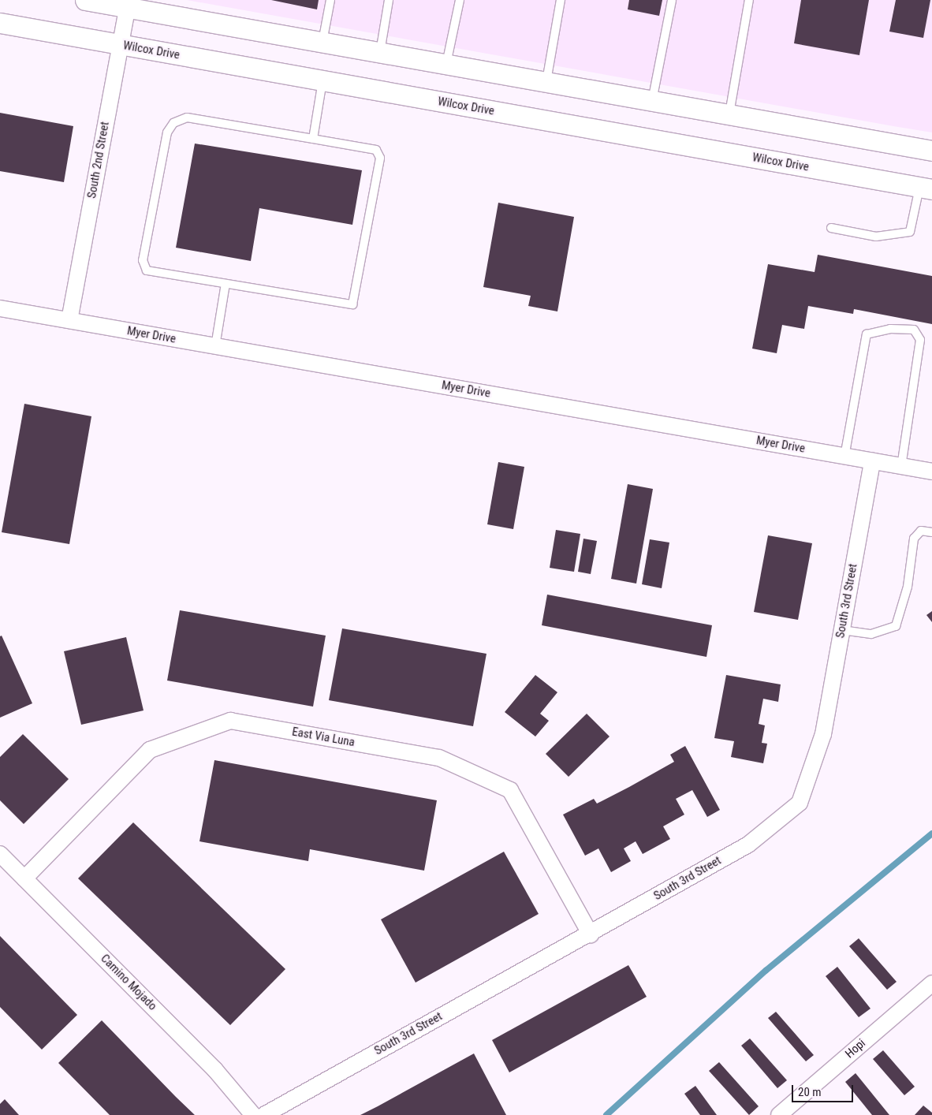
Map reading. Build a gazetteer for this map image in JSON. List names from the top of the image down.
{
  "streets": {
    "street": [
      "Wilcox Drive",
      "South 2nd Street",
      "Myer Drive",
      "South 3rd Street",
      "East Via Luna",
      "Camino Mojado",
      "Hopi"
    ]
  },
  "crossings": [
    ["Wilcox Drive", "South 2nd Street"],
    ["South 2nd Street", "Myer Drive"],
    ["Myer Drive", "South 3rd Street"],
    ["South 3rd Street", "East Via Luna"],
    ["East Via Luna", "Camino Mojado"]
  ],
  "scale_bar": "20 m"
}
